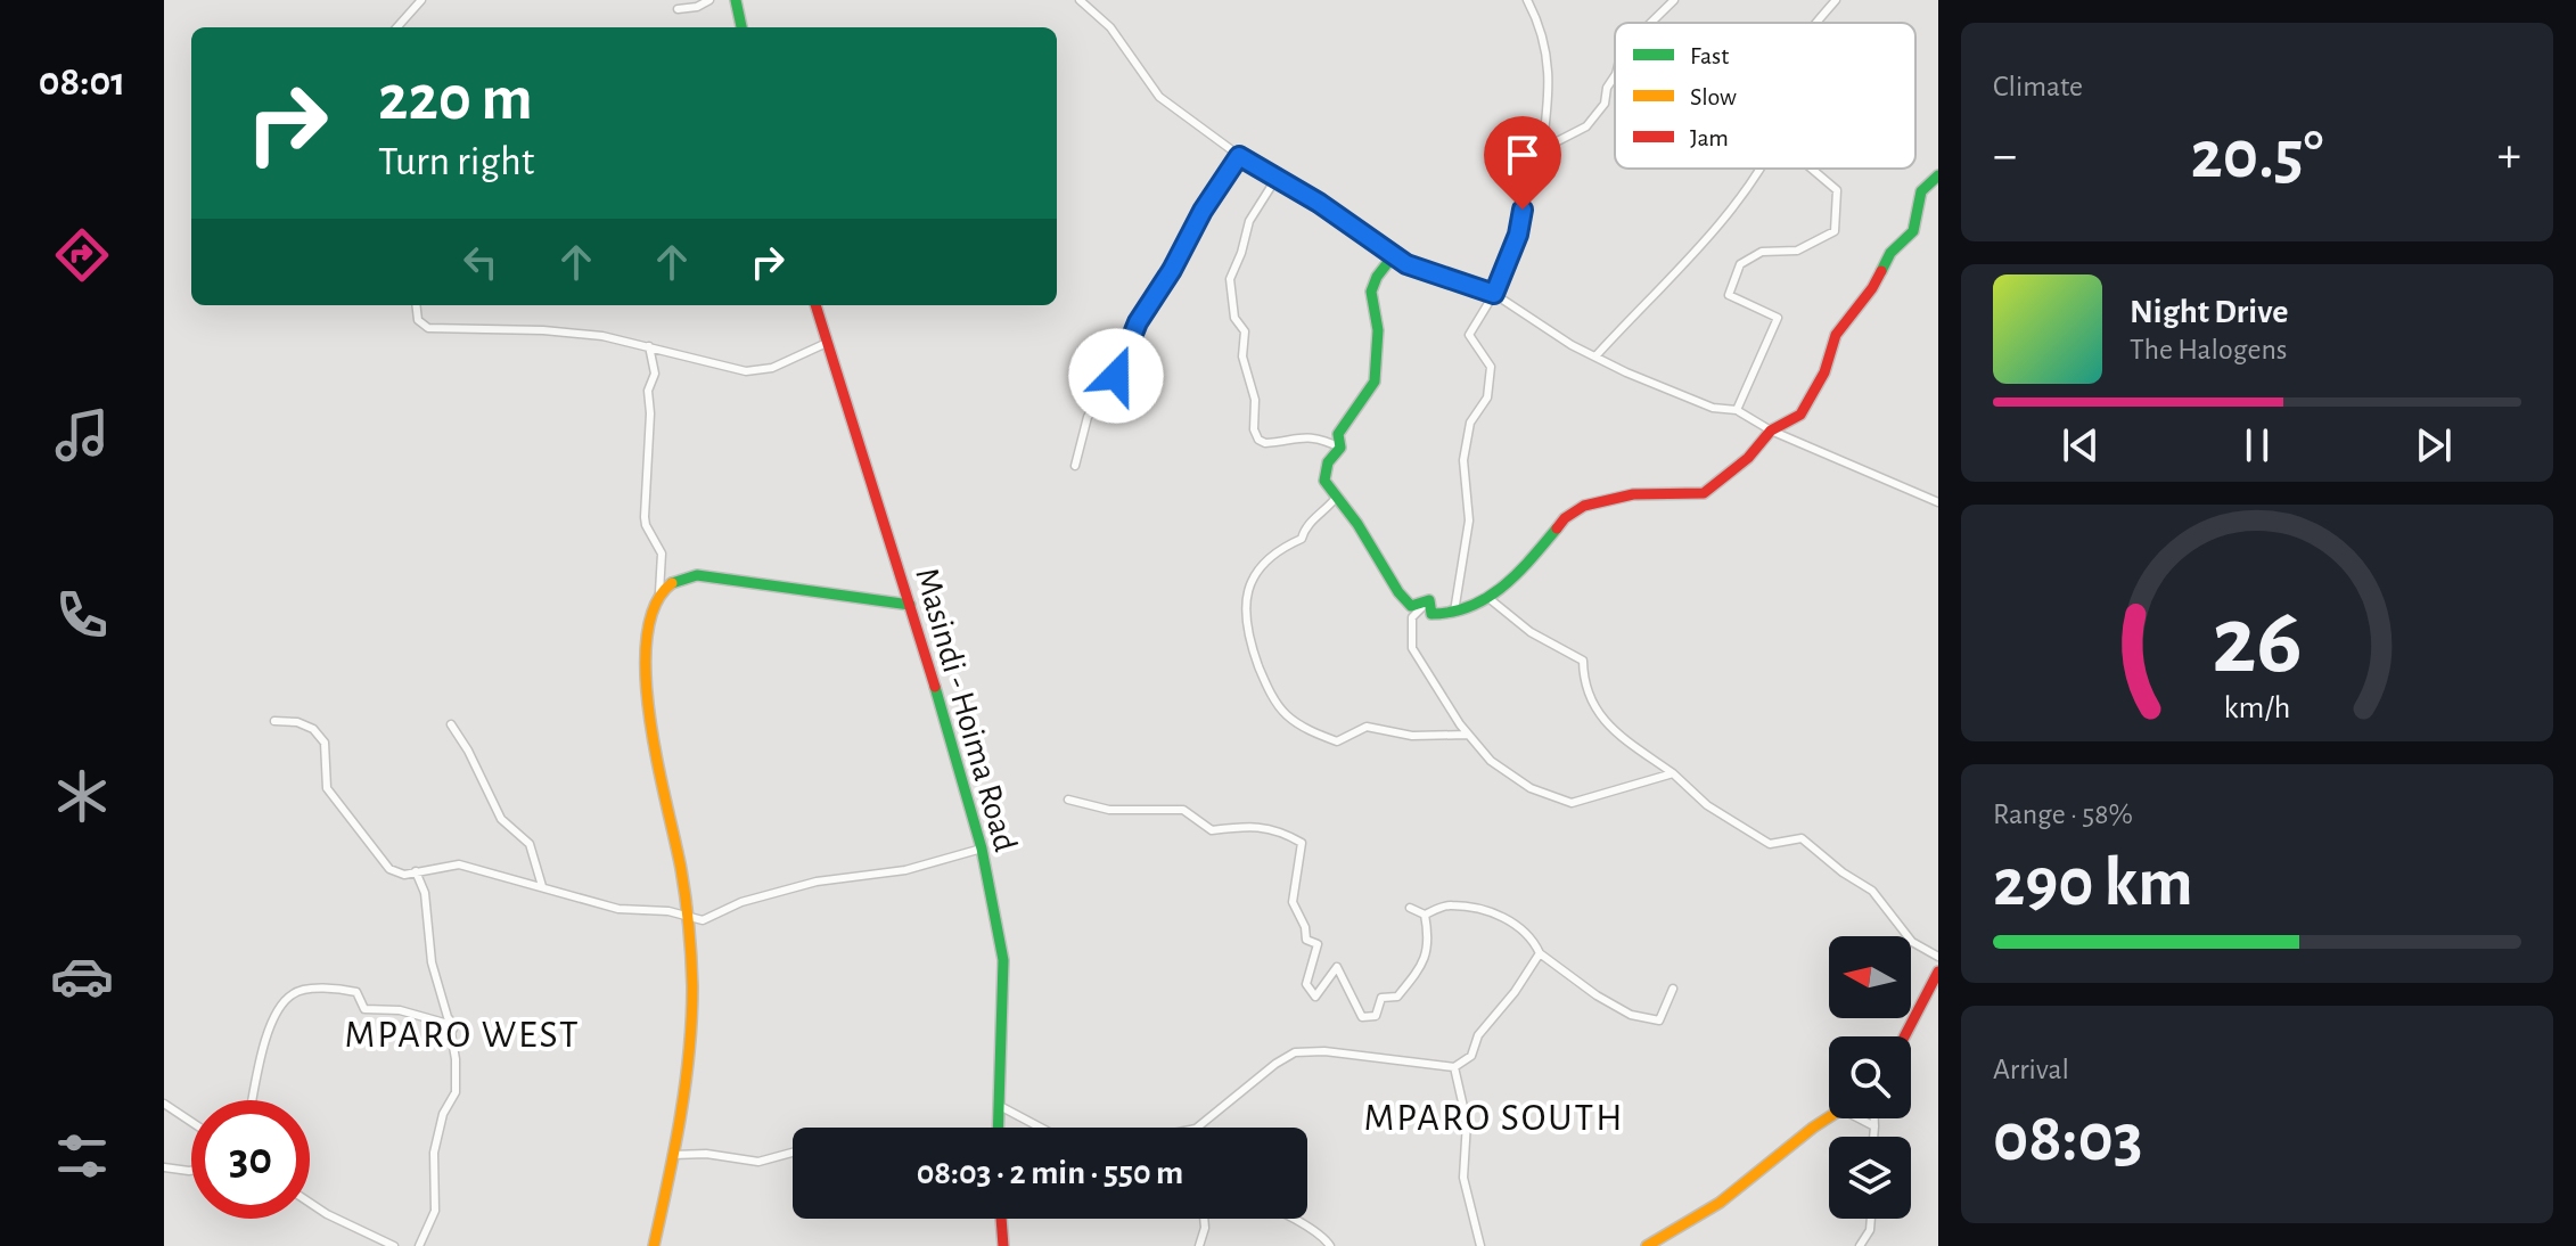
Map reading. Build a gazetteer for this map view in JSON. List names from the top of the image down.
{
  "streets": {
    "street": ["Masindi - Hoima Road"]
  },
  "districts": ["MPARO WEST", "MPARO SOUTH"],
  "legend": ["Fast", "Slow", "Jam"],
  "north": "left",
  "page": {
    "tabs": "08:01",
    "tile": [
      "Climate",
      ["Range · 58%", "290 km"],
      ["Arrival", "08:03"]
    ],
    "turn": ["220 m", "Turn right"],
    "heat": ["−", "20.5°", "+"],
    "song": ["Night Drive", "The Halogens"],
    "limit": "30",
    "trip": "08:03 · 2 min · 550 m",
    "gauge": ["26", "km/h"]
  }
}
